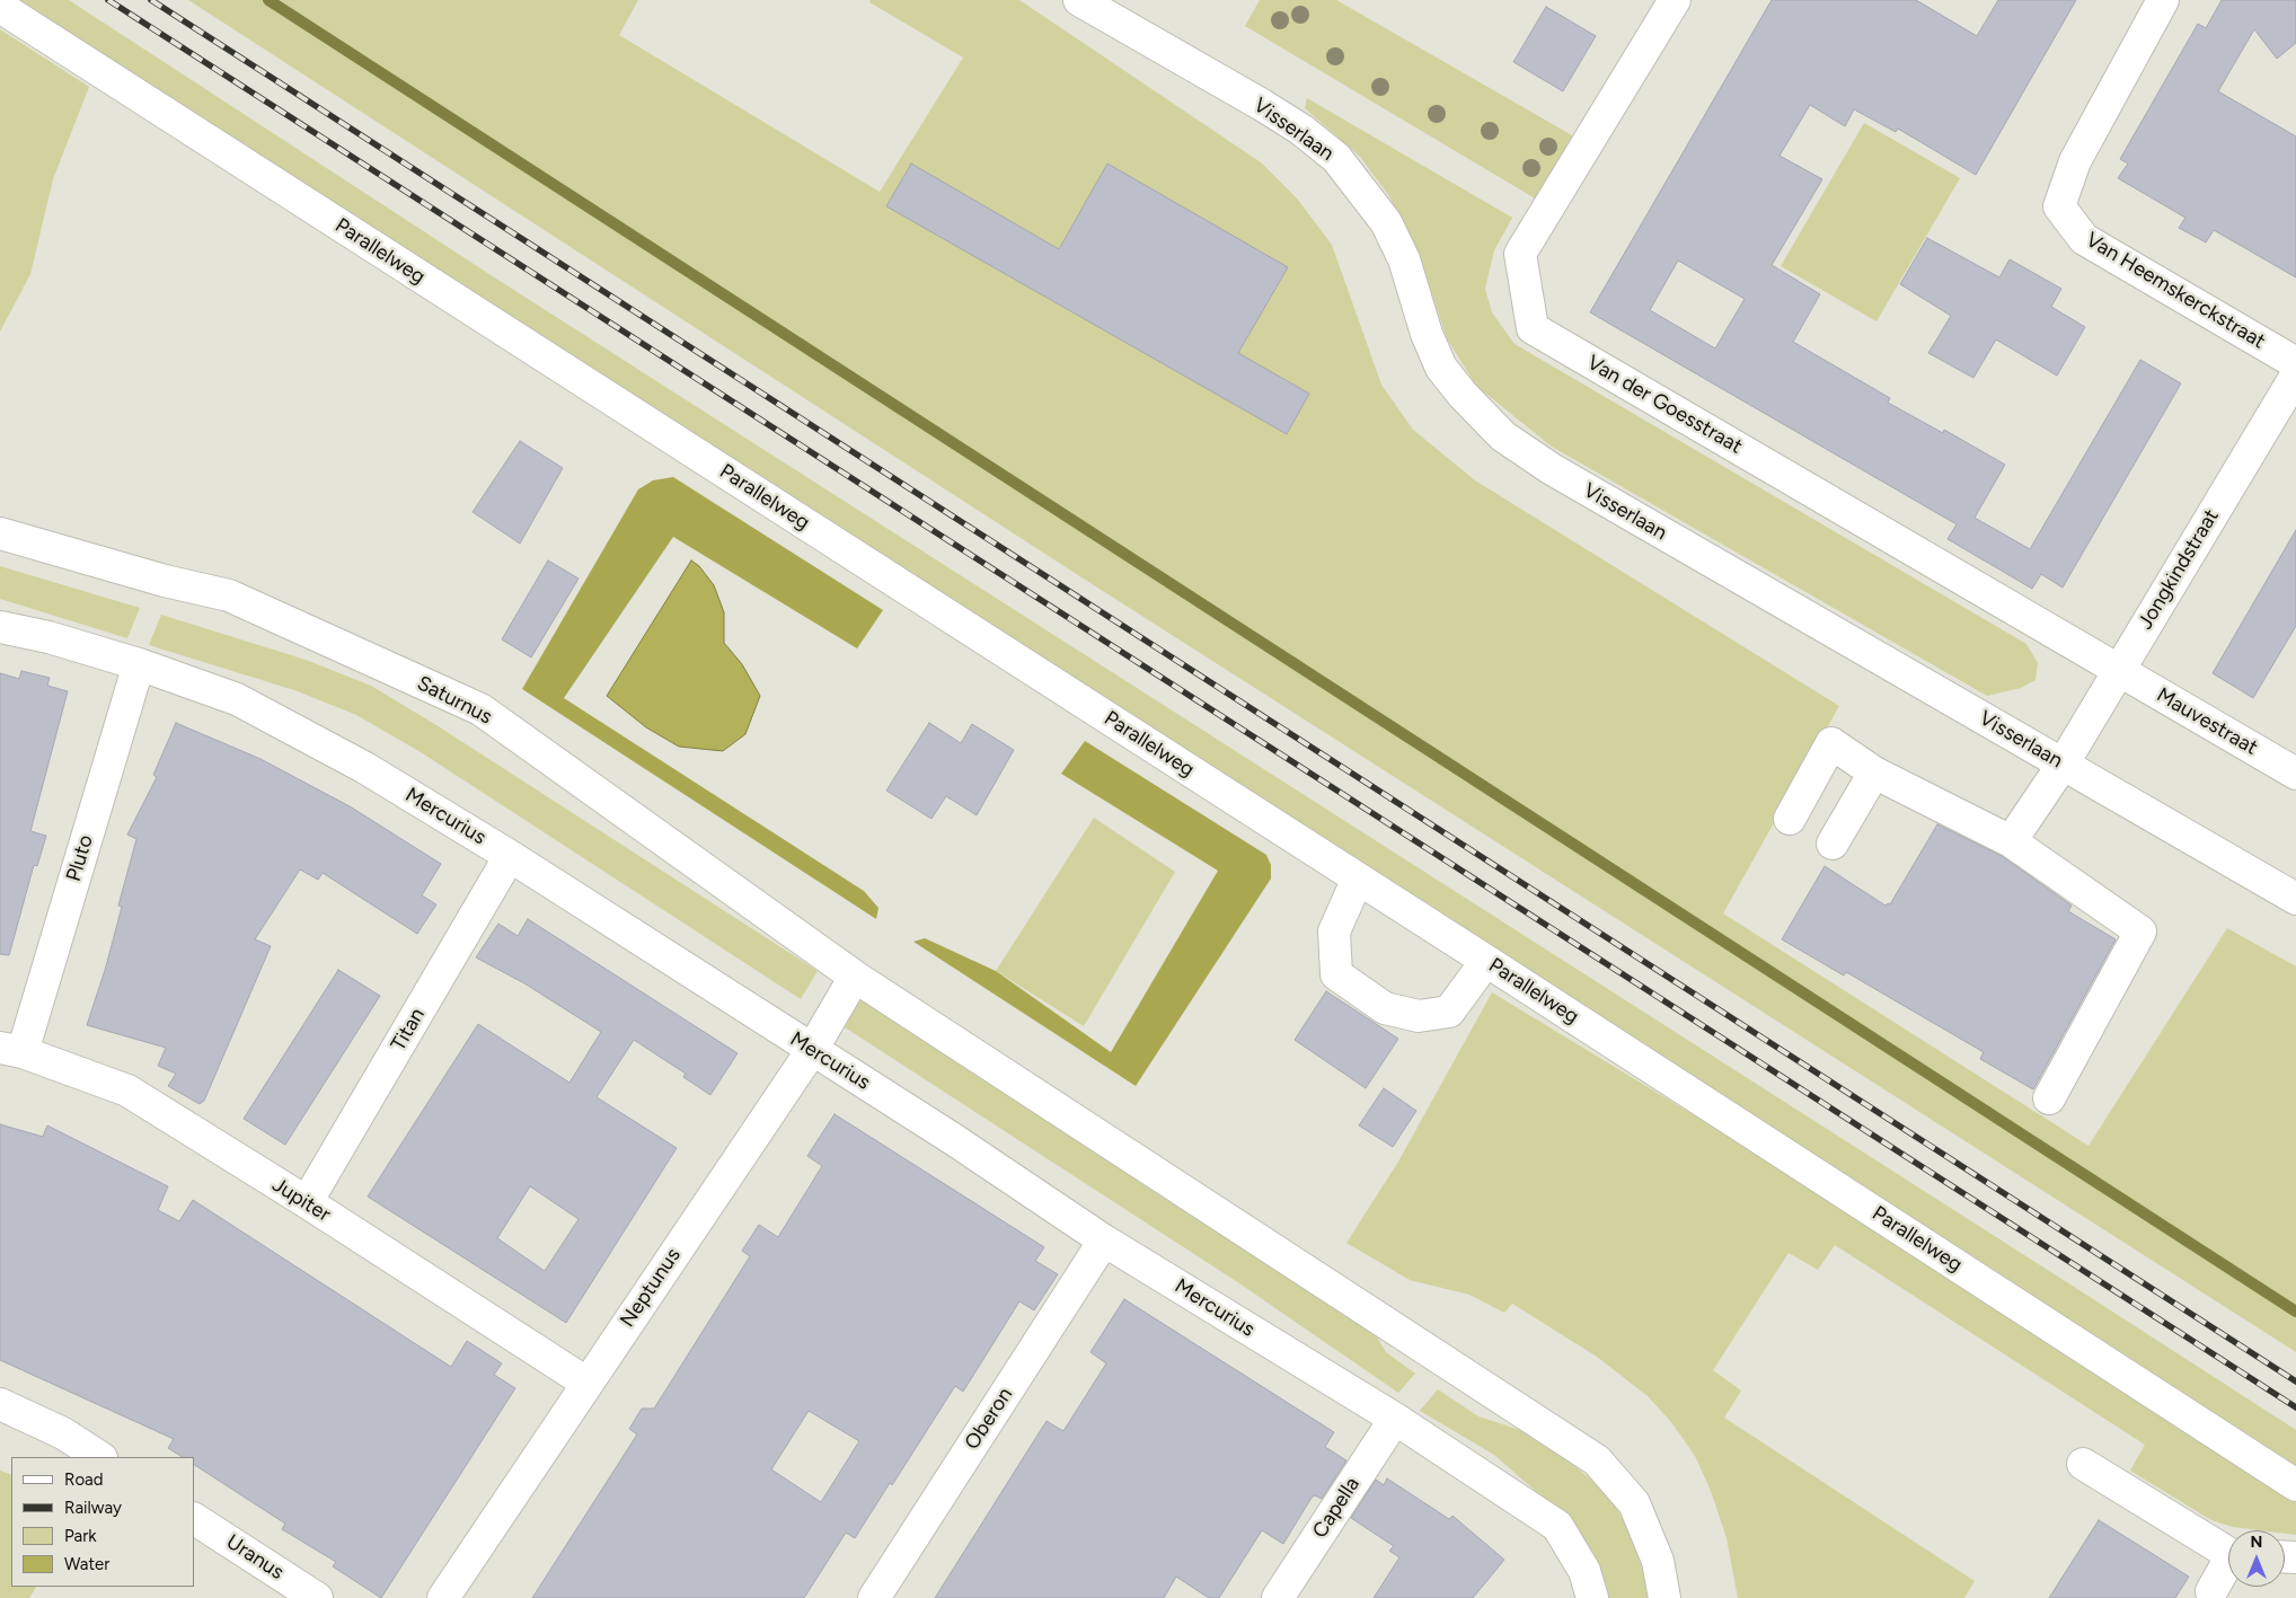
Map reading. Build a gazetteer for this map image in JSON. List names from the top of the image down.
{
  "streets": {
    "street": [
      "Visserlaan",
      "Parallelweg",
      "Van Heemskerckstraat",
      "Van der Goesstraat",
      "Jongkindstraat",
      "Saturnus",
      "Mauvestraat",
      "Mercurius",
      "Pluto",
      "Titan",
      "Jupiter",
      "Neptunus",
      "Oberon",
      "Capella",
      "Uranus"
    ]
  },
  "crossings": [
    ["Visserlaan", "Jongkindstraat"],
    ["Van der Goesstraat", "Jongkindstraat"],
    ["Van der Goesstraat", "Mauvestraat"],
    ["Jongkindstraat", "Mauvestraat"],
    ["Saturnus", "Neptunus"],
    ["Mercurius", "Pluto"],
    ["Mercurius", "Titan"],
    ["Mercurius", "Neptunus"],
    ["Mercurius", "Oberon"],
    ["Mercurius", "Capella"],
    ["Pluto", "Jupiter"],
    ["Titan", "Jupiter"],
    ["Jupiter", "Neptunus"]
  ],
  "legend": [
    "Road",
    "Railway",
    "Park",
    "Water"
  ],
  "north": "top"
}
